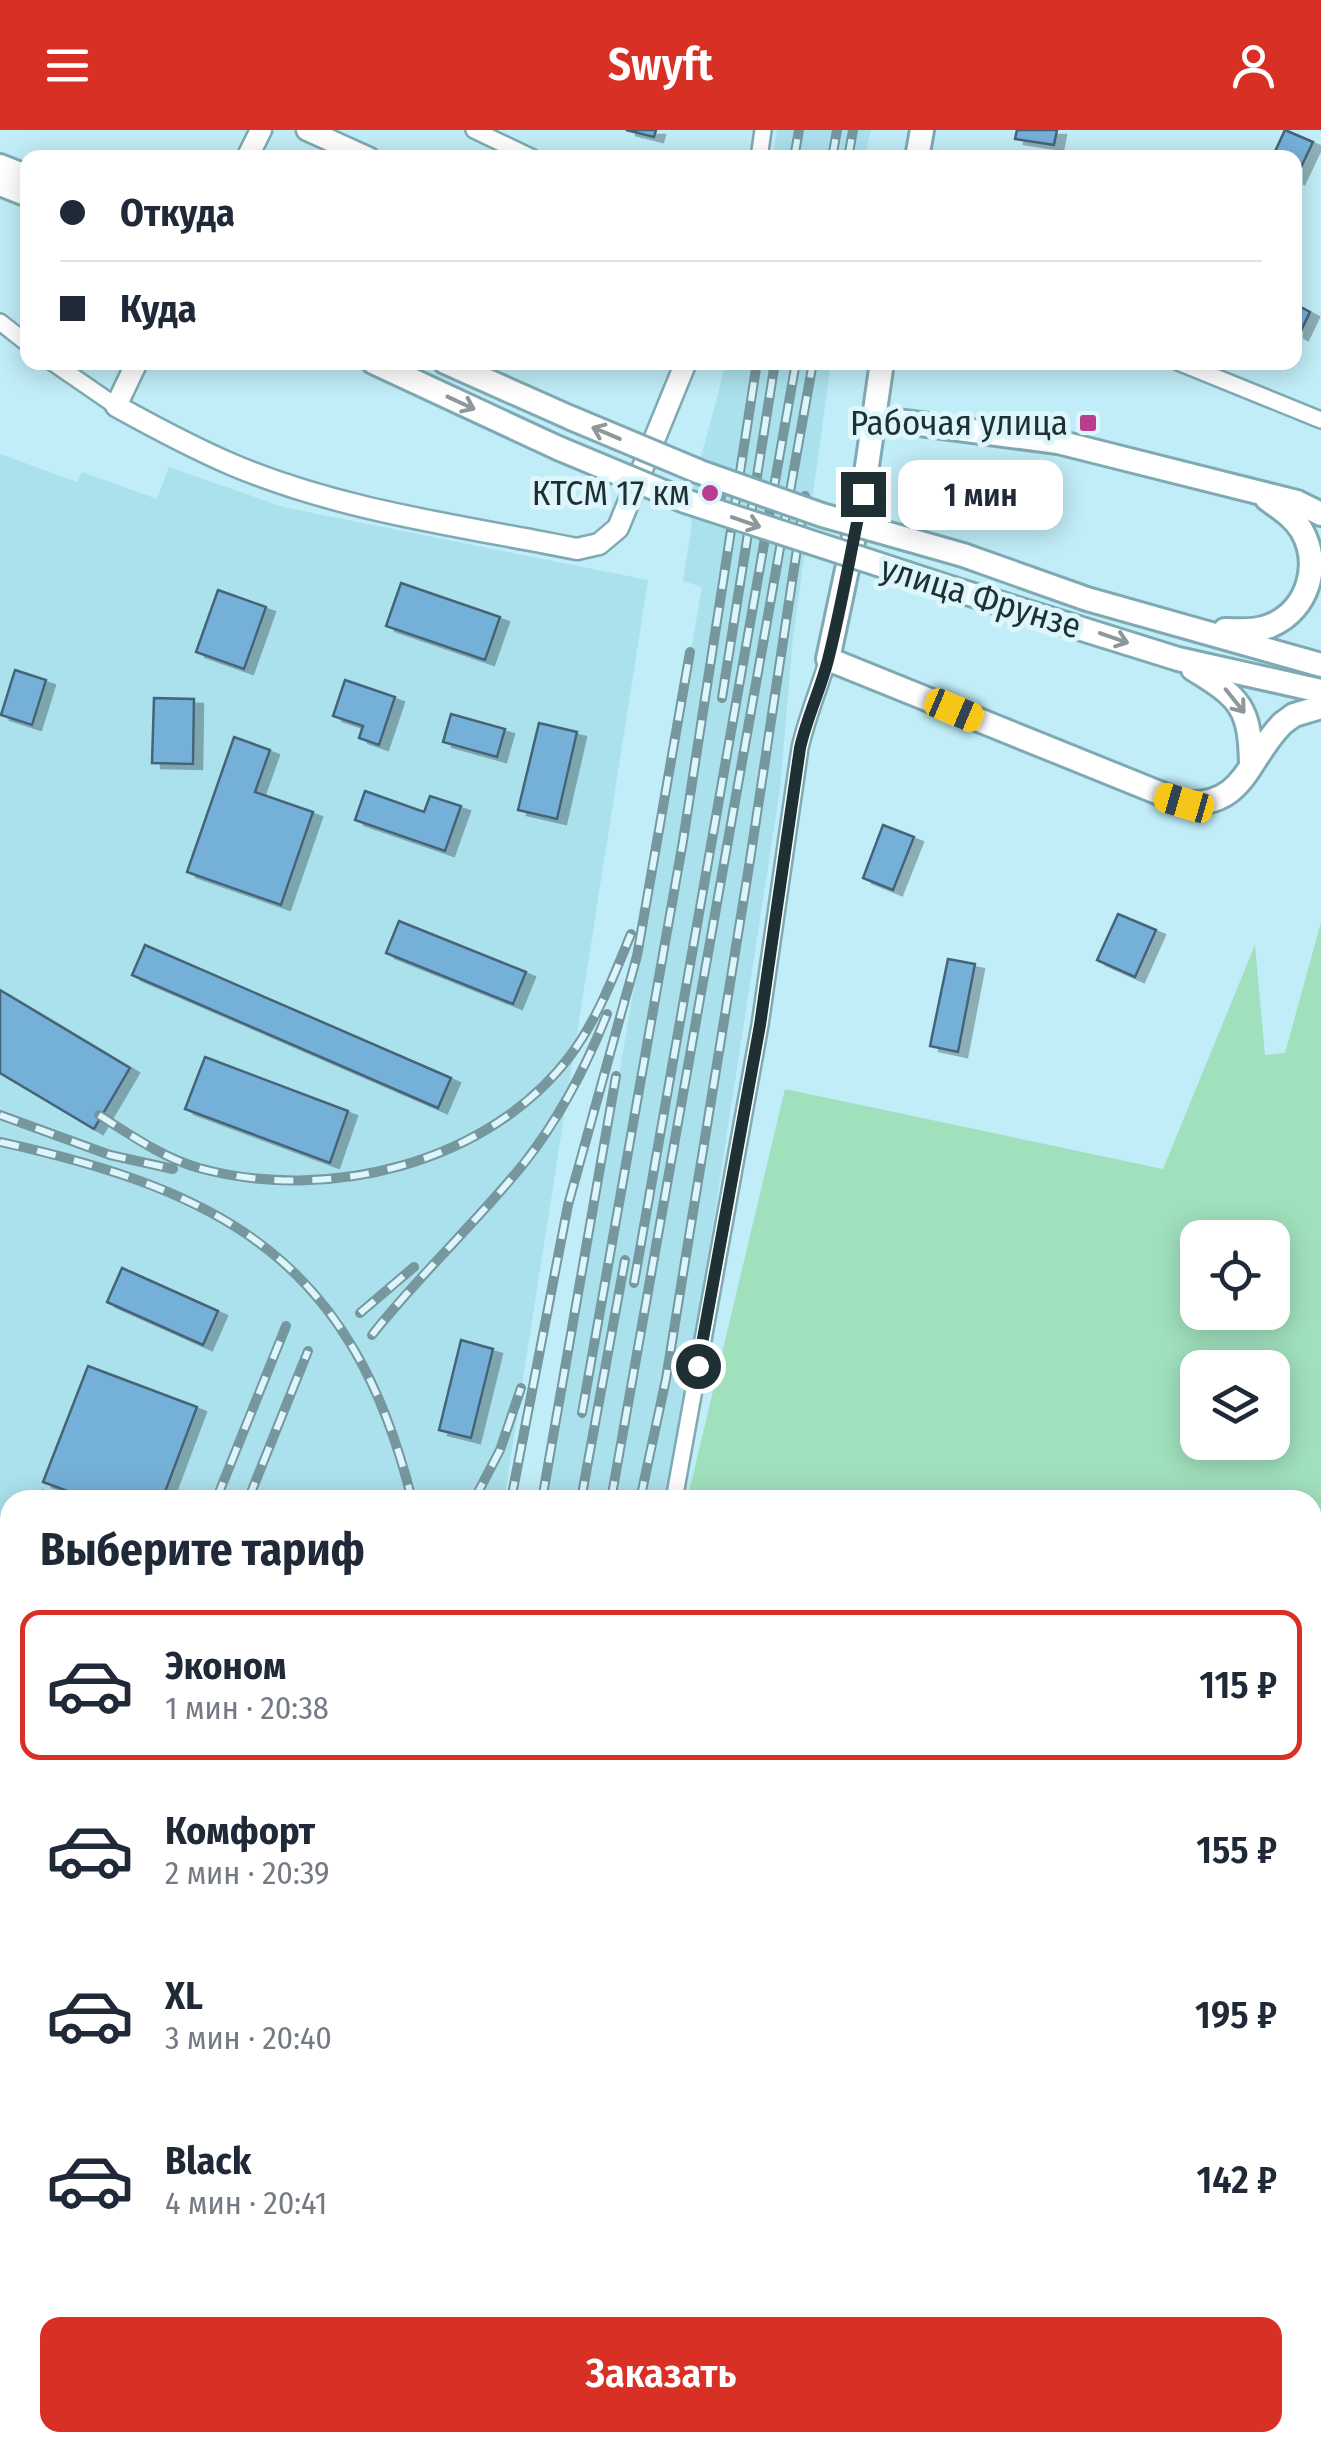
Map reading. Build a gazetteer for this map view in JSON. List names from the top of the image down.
{
  "streets": {
    "main road": ["улица Фрунзе"]
  },
  "places": {
    "transit": ["Рабочая улица"],
    "other": ["КТСМ 17 км"]
  },
  "page": {
    "header": "Swyft",
    "banner": ["Откуда", "Куда"],
    "bubble": "1 мин",
    "heading": "Выберите тариф",
    "list": [
      {
        "name": "Эконом",
        "note": "1 мин · 20:38",
        "value": "115 ₽"
      },
      {
        "name": "Комфорт",
        "note": "2 мин · 20:39",
        "value": "155 ₽"
      },
      {
        "name": "XL",
        "note": "3 мин · 20:40",
        "value": "195 ₽"
      },
      {
        "name": "Black",
        "note": "4 мин · 20:41",
        "value": "142 ₽"
      }
    ],
    "buttons": "Заказать"
  }
}
